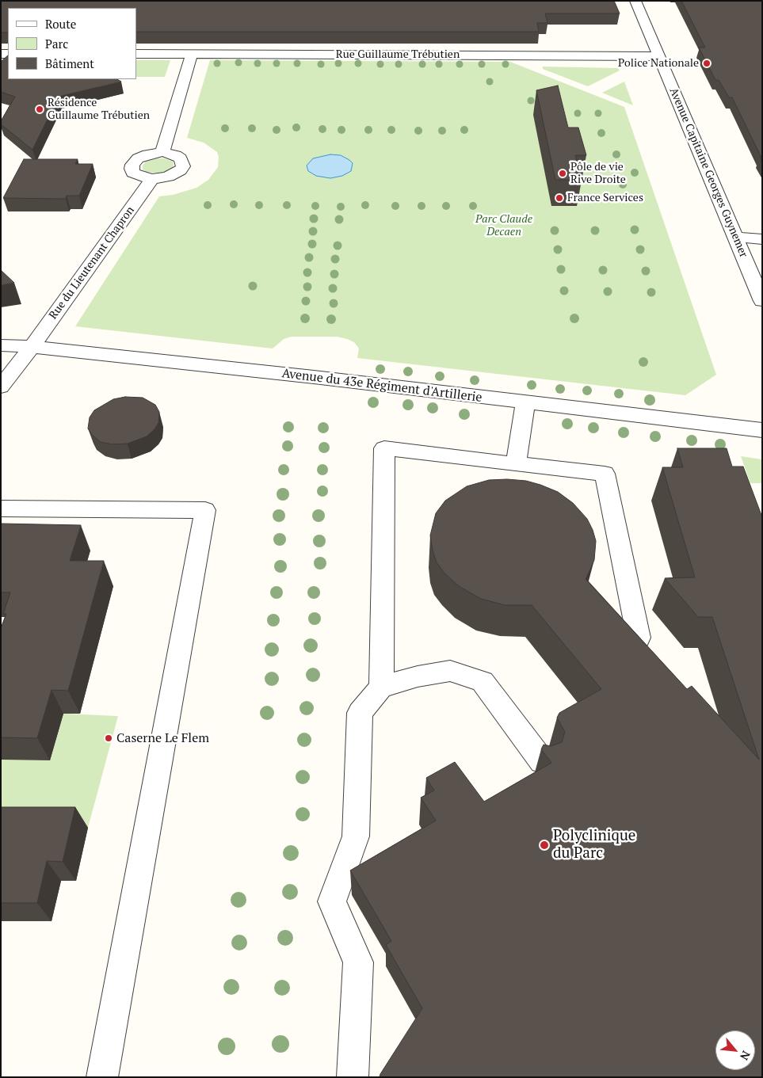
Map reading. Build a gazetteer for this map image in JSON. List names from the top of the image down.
{
  "streets": {
    "street": [
      "Rue Guillaume Trébutien",
      "Avenue Capitaine Georges Guynemer",
      "Rue du Lieutenant Chapron",
      "Avenue du 43e Régiment d'Artillerie"
    ]
  },
  "crossings": [
    ["Rue Guillaume Trébutien", "Avenue Capitaine Georges Guynemer"],
    ["Rue du Lieutenant Chapron", "Avenue du 43e Régiment d'Artillerie"]
  ],
  "parks": ["Parc Claude Decaen"],
  "places": [
    "Police Nationale",
    "Résidence Guillaume Trébutien",
    "Pôle de vie Rive Droite",
    "France Services",
    "Caserne Le Flem",
    "Polyclinique du Parc"
  ],
  "legend": ["Route", "Parc", "Bâtiment"],
  "north": "bottom right"
}
